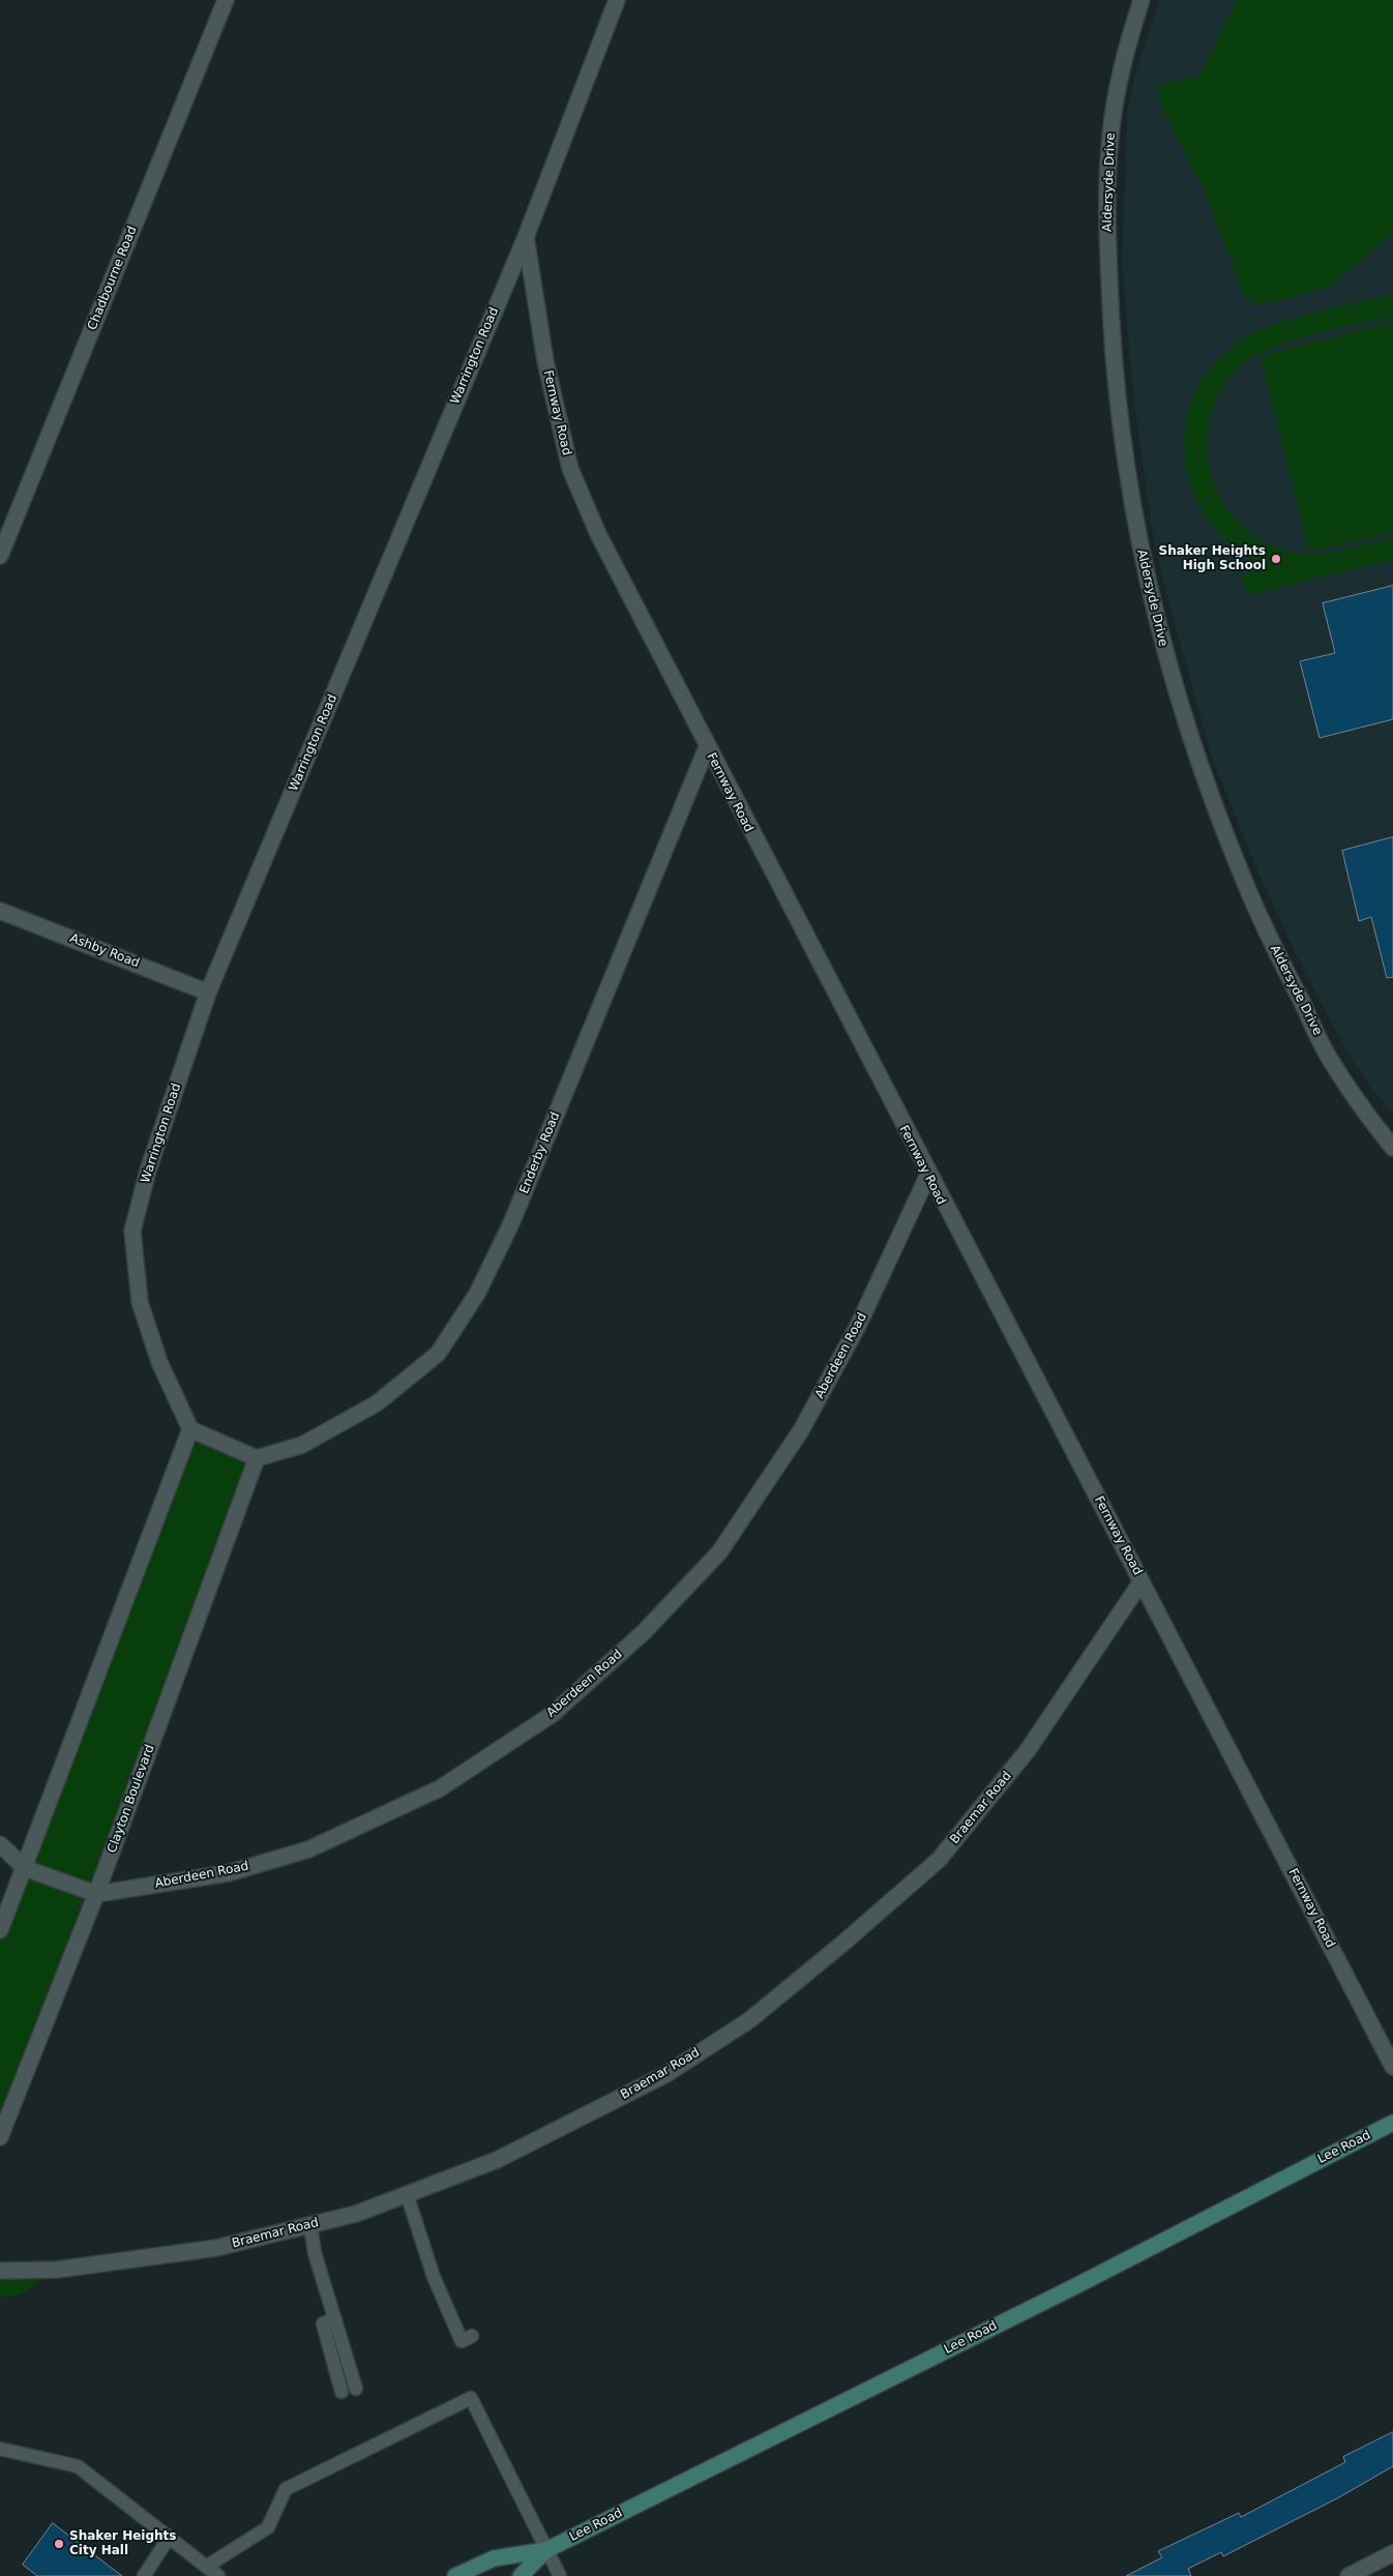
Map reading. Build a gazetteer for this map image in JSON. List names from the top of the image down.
{
  "streets": {
    "main road": ["Lee Road"],
    "street": [
      "Aldersyde Drive",
      "Chadbourne Road",
      "Warrington Road",
      "Fernway Road",
      "Ashby Road",
      "Enderby Road",
      "Aberdeen Road",
      "Clayton Boulevard",
      "Braemar Road"
    ]
  },
  "crossings": [
    ["Warrington Road", "Fernway Road"],
    ["Warrington Road", "Ashby Road"],
    ["Fernway Road", "Enderby Road"],
    ["Fernway Road", "Aberdeen Road"],
    ["Fernway Road", "Braemar Road"],
    ["Enderby Road", "Clayton Boulevard"],
    ["Aberdeen Road", "Clayton Boulevard"]
  ],
  "places": ["Shaker Heights High School", "Shaker Heights City Hall"]
}
